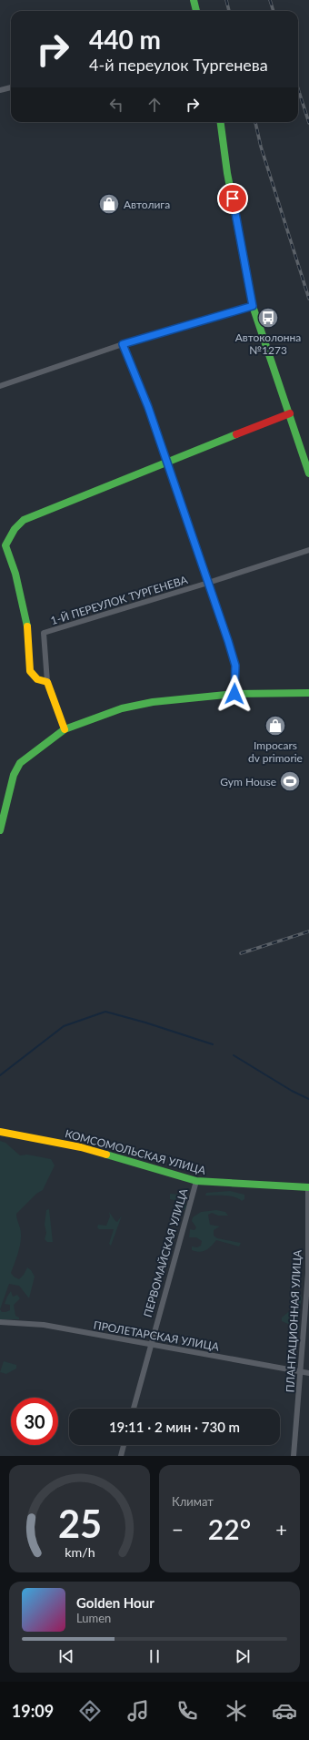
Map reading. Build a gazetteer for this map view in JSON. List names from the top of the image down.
{
  "streets": {
    "street": [
      "1-Й ПЕРЕУЛОК ТУРГЕНЕВА",
      "КОМСОМОЛЬСКАЯ УЛИЦА",
      "ПЕРВОМАЙСКАЯ УЛИЦА",
      "ПЛАНТАЦИОННАЯ УЛИЦА",
      "ПРОЛЕТАРСКАЯ УЛИЦА"
    ]
  },
  "crossings": [
    ["КОМСОМОЛЬСКАЯ УЛИЦА", "ПЕРВОМАЙСКАЯ УЛИЦА"],
    ["КОМСОМОЛЬСКАЯ УЛИЦА", "ПЛАНТАЦИОННАЯ УЛИЦА"],
    ["ПЕРВОМАЙСКАЯ УЛИЦА", "ПРОЛЕТАРСКАЯ УЛИЦА"],
    ["ПЛАНТАЦИОННАЯ УЛИЦА", "ПРОЛЕТАРСКАЯ УЛИЦА"]
  ],
  "places": {
    "shop": ["Автолига", "Impocars dv primorie"],
    "bus stop": ["Автоколонна №1273"],
    "sports": ["Gym House"]
  },
  "page": {
    "turn": ["440 m", "4-й переулок Тургенева"],
    "limit": "30",
    "trip": "19:11 · 2 мин · 730 m",
    "tile": "Климат",
    "heat": ["−", "22°", "+"],
    "song": ["Golden Hour", "Lumen"],
    "tabs": "19:09",
    "gauge": ["25", "km/h"]
  }
}
